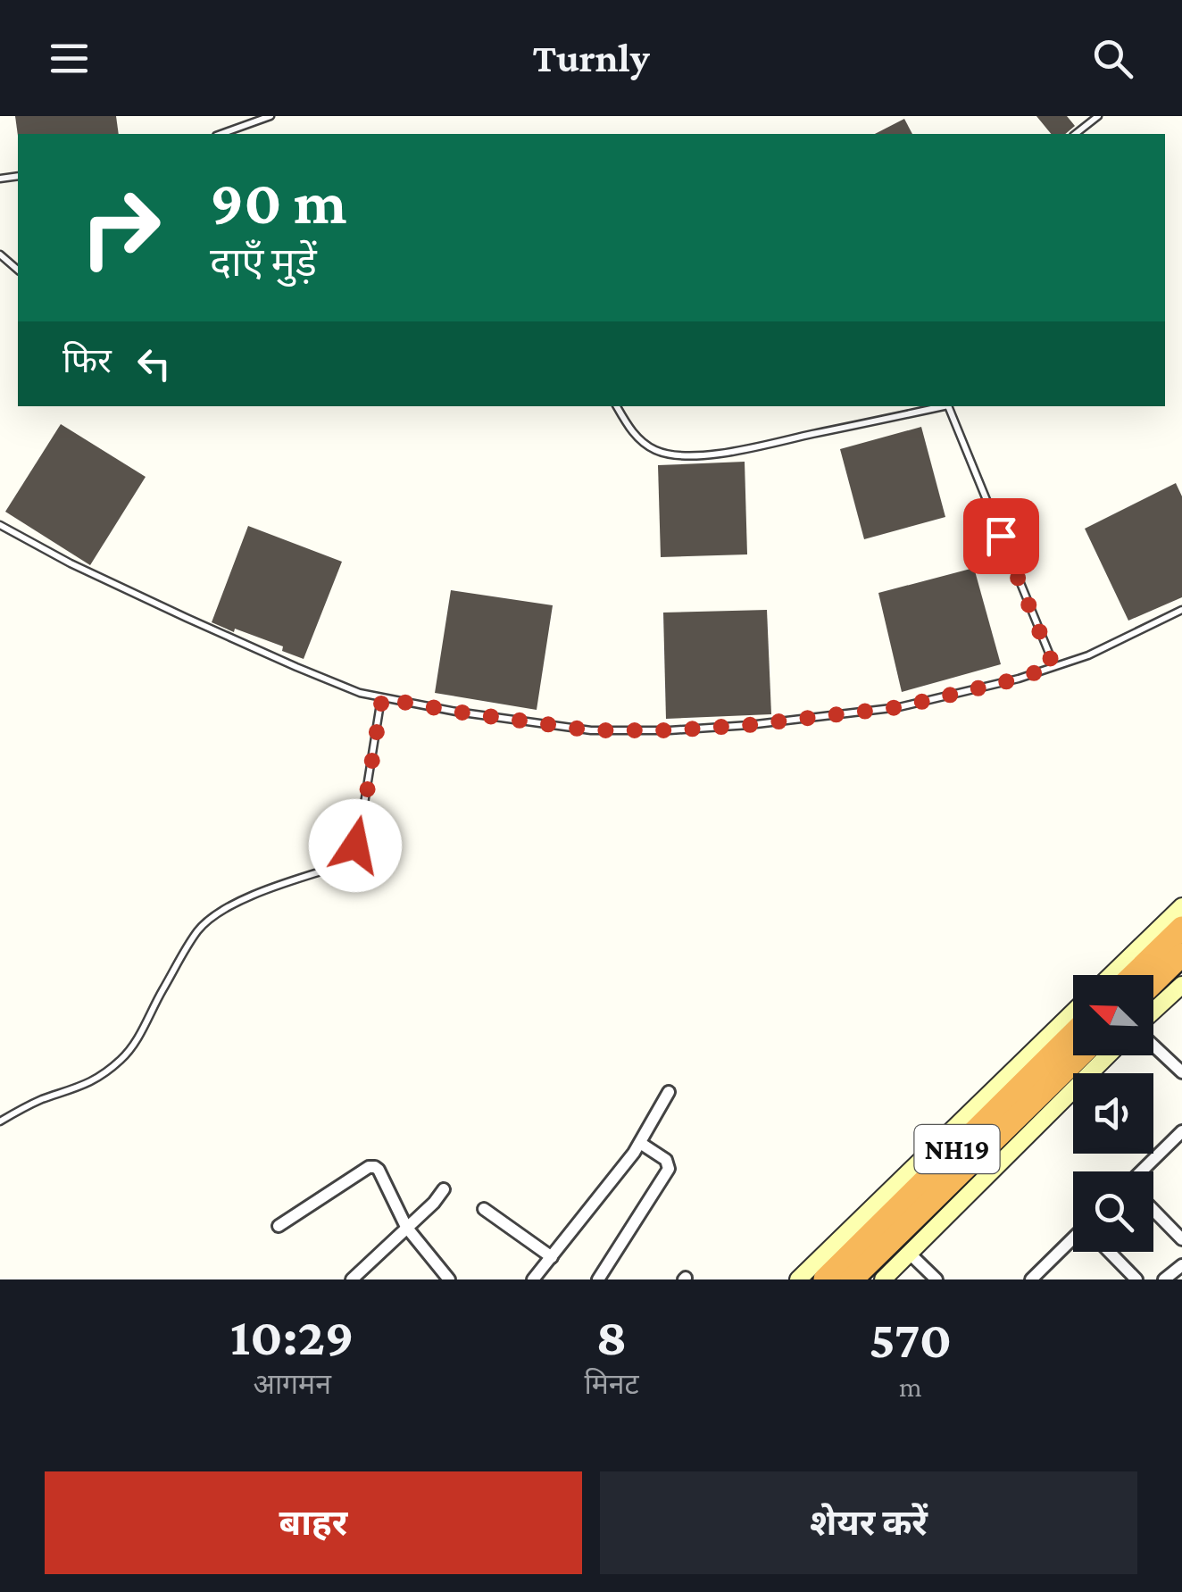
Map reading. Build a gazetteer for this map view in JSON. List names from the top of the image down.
{
  "streets": {
    "highway": ["NH19"]
  },
  "north": "top left",
  "page": {
    "header": "Turnly",
    "turn": ["90 m", "दाएँ मुड़ें"],
    "then": "फिर",
    "eta": [
      "10:29",
      "आगमन",
      "8",
      "मिनट",
      "570",
      "m"
    ],
    "buttons": ["बाहर", "शेयर करें"]
  }
}
